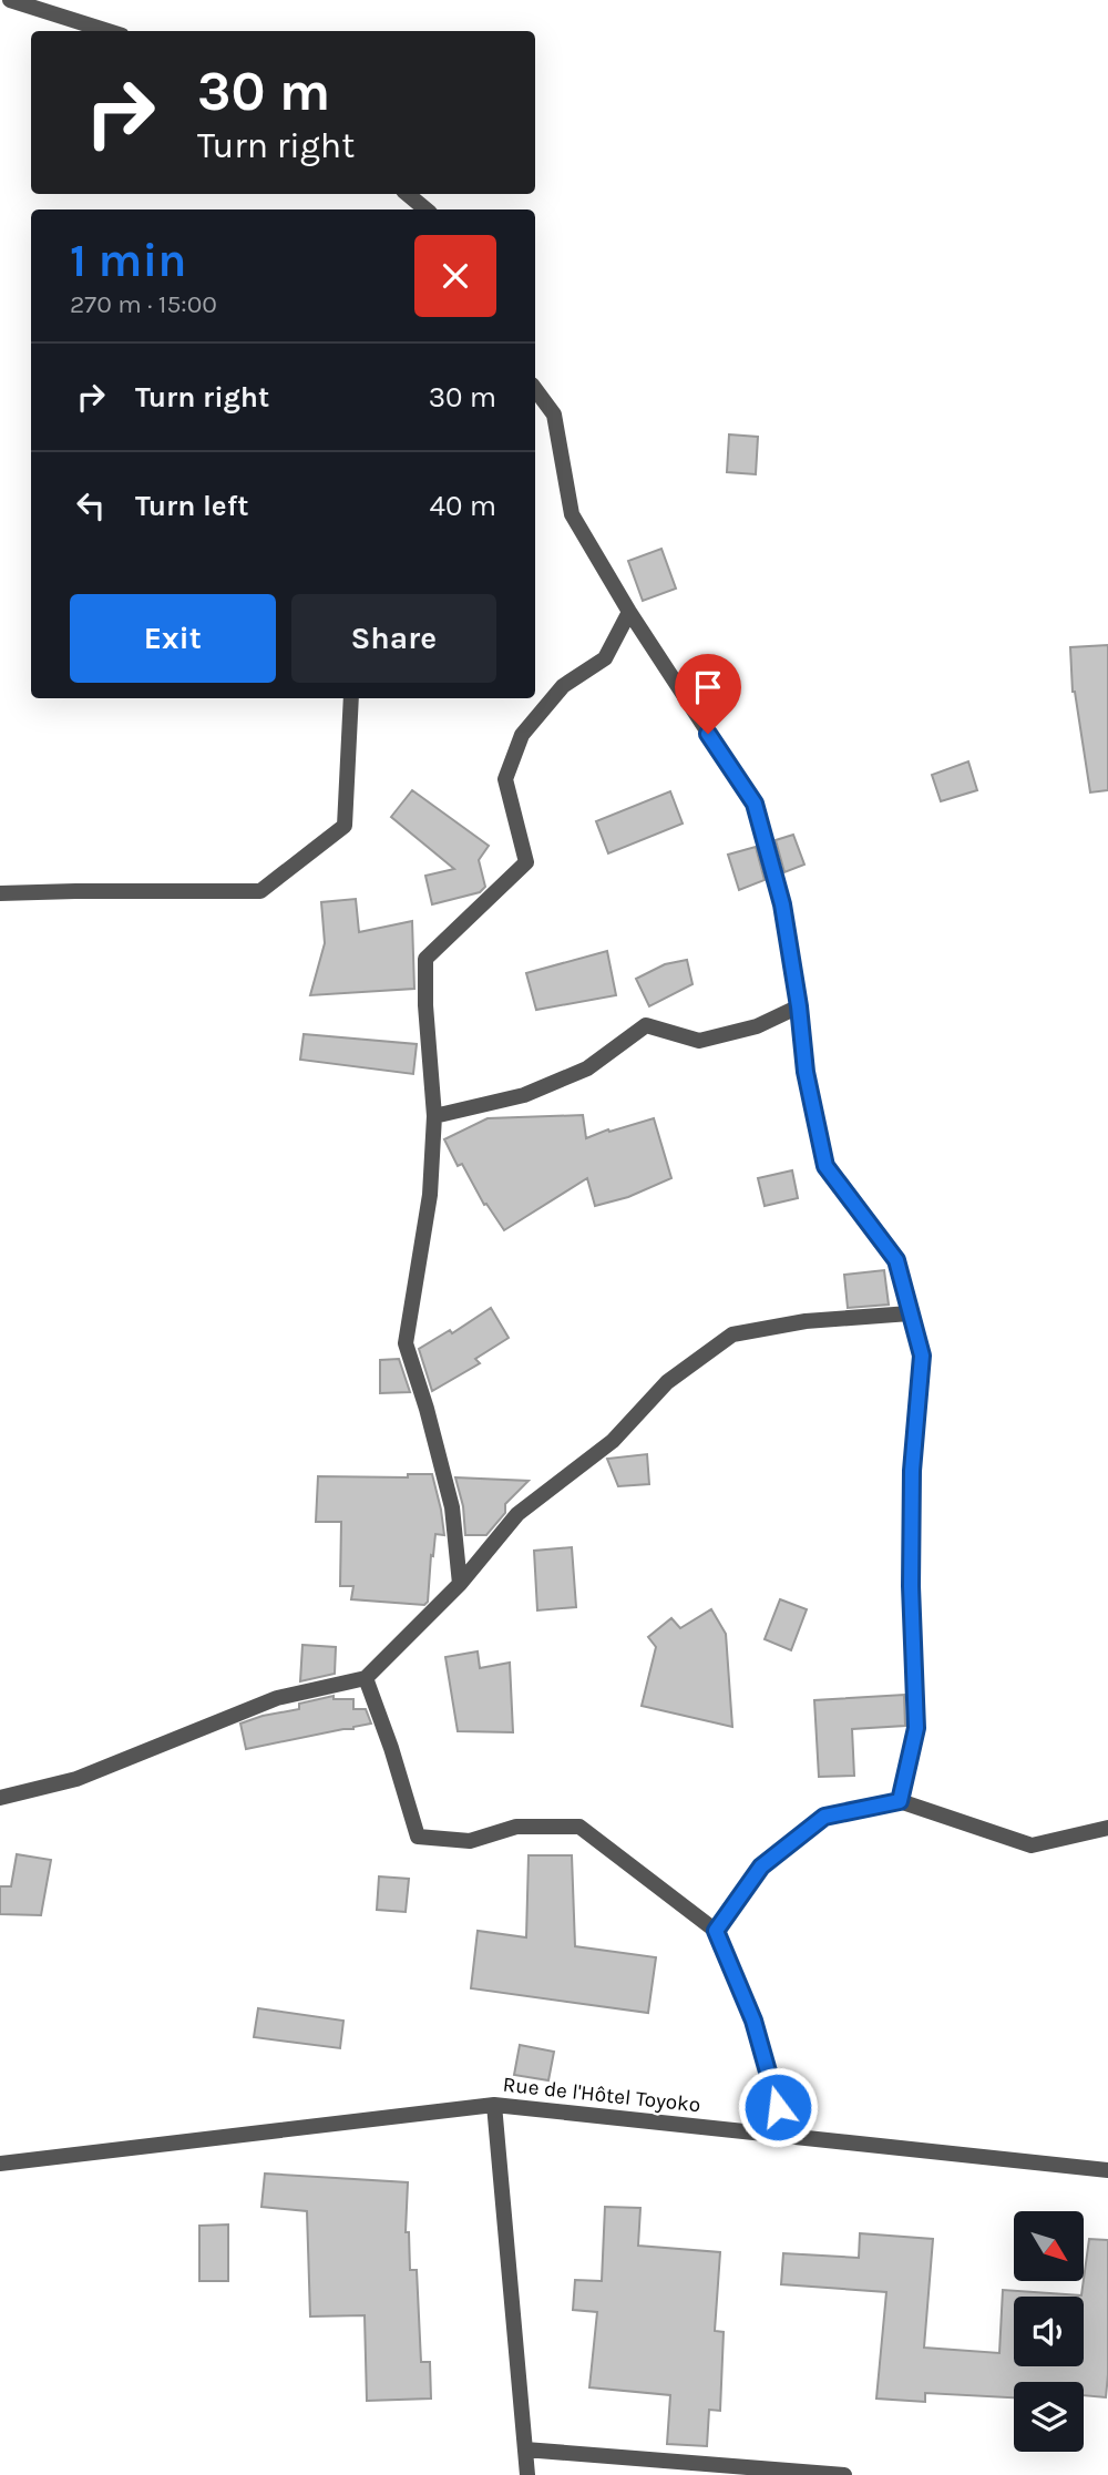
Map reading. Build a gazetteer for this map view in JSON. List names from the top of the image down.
{
  "streets": {
    "street": ["Rue de l'Hôtel Toyoko"]
  },
  "north": "bottom right",
  "page": {
    "turn": ["30 m", "Turn right"],
    "heading": ["1 min", "270 m · 15:00"],
    "list": [
      {
        "name": "Turn right",
        "value": "30 m"
      },
      {
        "name": "Turn left",
        "value": "40 m"
      }
    ],
    "buttons": ["Exit", "Share"]
  }
}
